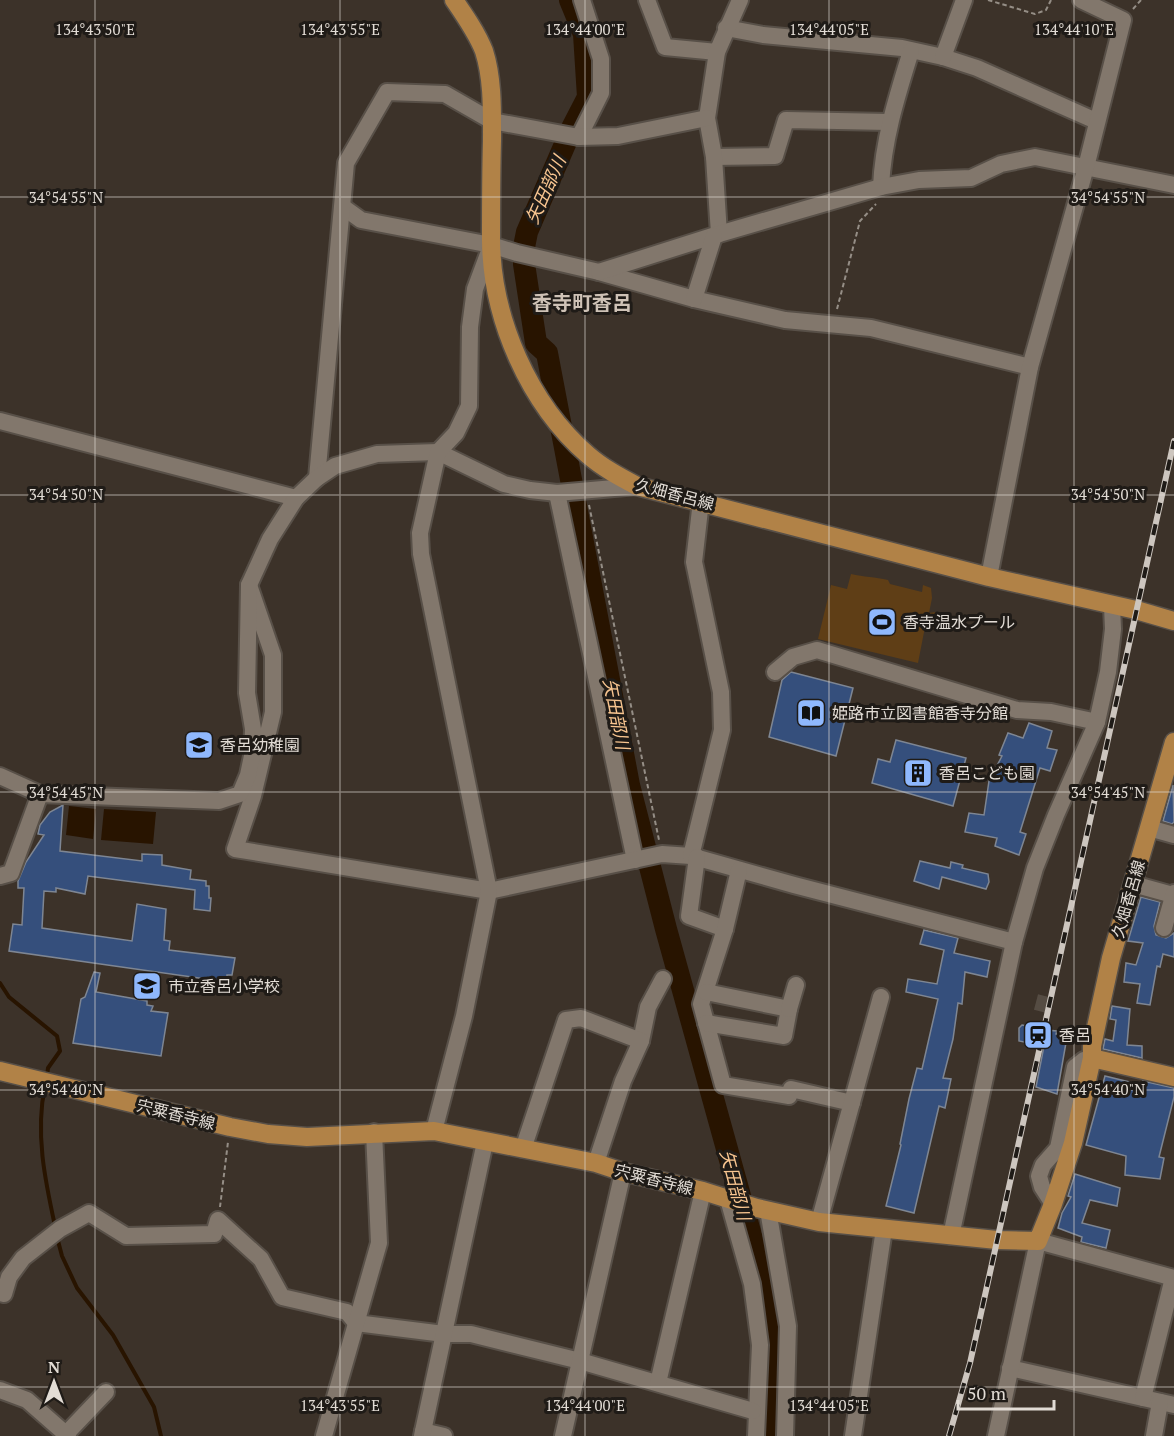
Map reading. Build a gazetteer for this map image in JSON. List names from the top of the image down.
{
  "streets": {
    "main road": ["久畑香呂線", "宍粟香寺線"]
  },
  "districts": ["香寺町香呂"],
  "water": ["矢田部川"],
  "places": {
    "sports": ["香寺温水プール"],
    "library": ["姫路市立図書館香寺分館"],
    "school or university": ["香呂幼稚園", "市立香呂小学校"],
    "building": ["香呂こども園"],
    "station": ["香呂"]
  },
  "scale_bar": "50 m",
  "north": "top",
  "coordinates": [
    "134°43'50\"E",
    "134°43'55\"E",
    "134°44'00\"E",
    "134°44'05\"E",
    "134°44'10\"E",
    "34°54'55\"N",
    "34°54'50\"N",
    "34°54'45\"N",
    "34°54'40\"N"
  ]
}
